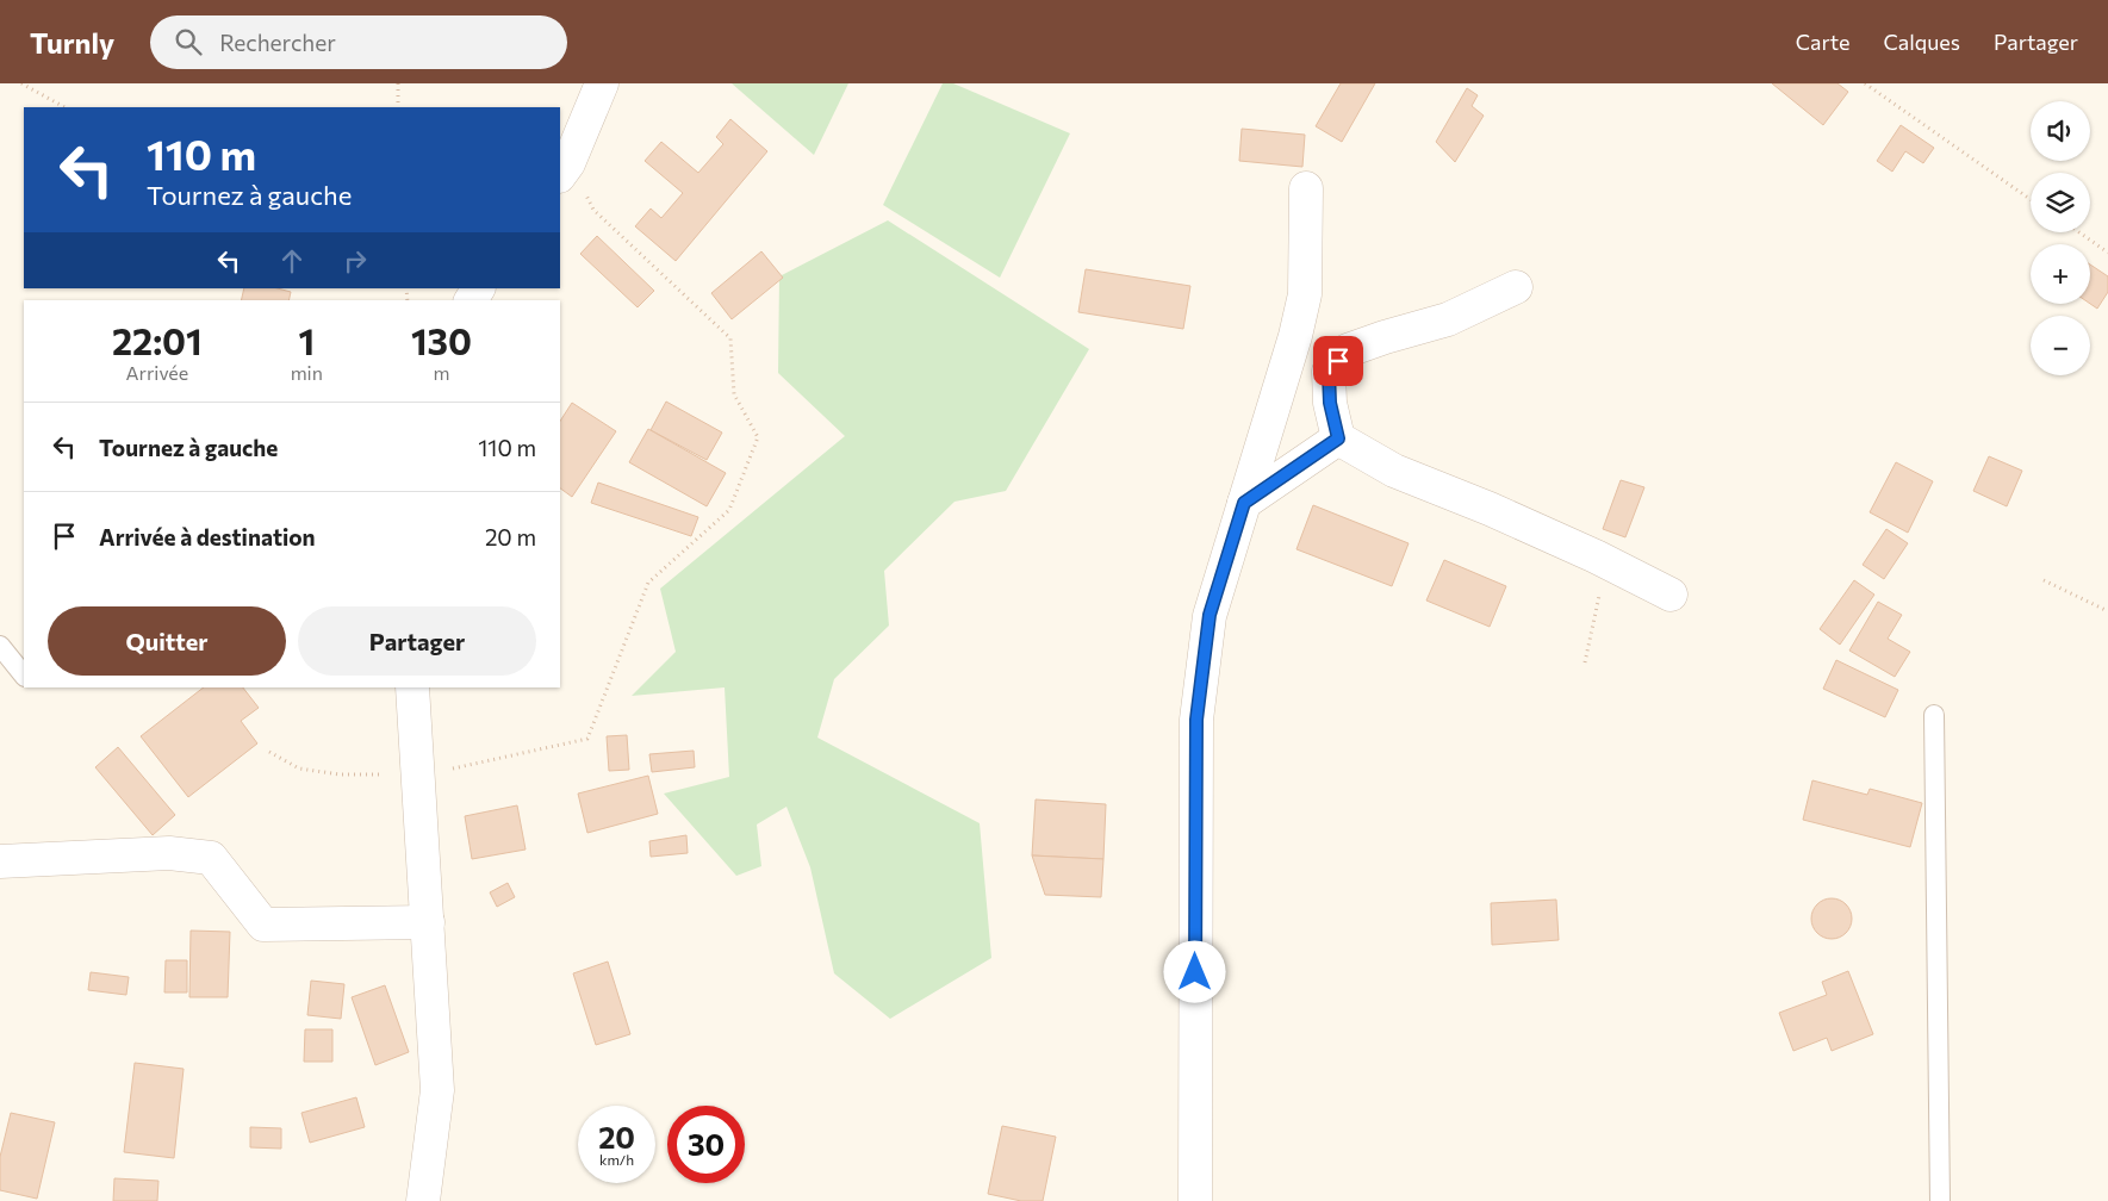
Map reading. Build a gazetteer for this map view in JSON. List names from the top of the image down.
{
  "page": {
    "header": "Turnly",
    "search": "Rechercher",
    "nav": ["Carte", "Calques", "Partager"],
    "map_buttons": ["+", "−"],
    "turn": ["110 m", "Tournez à gauche"],
    "eta": [
      "22:01",
      "Arrivée",
      "1",
      "min",
      "130",
      "m"
    ],
    "list": [
      {
        "name": "Tournez à gauche",
        "value": "110 m"
      },
      {
        "name": "Arrivée à destination",
        "value": "20 m"
      }
    ],
    "buttons": ["Quitter", "Partager"],
    "speed": "20 km/h",
    "limit": "30"
  }
}
